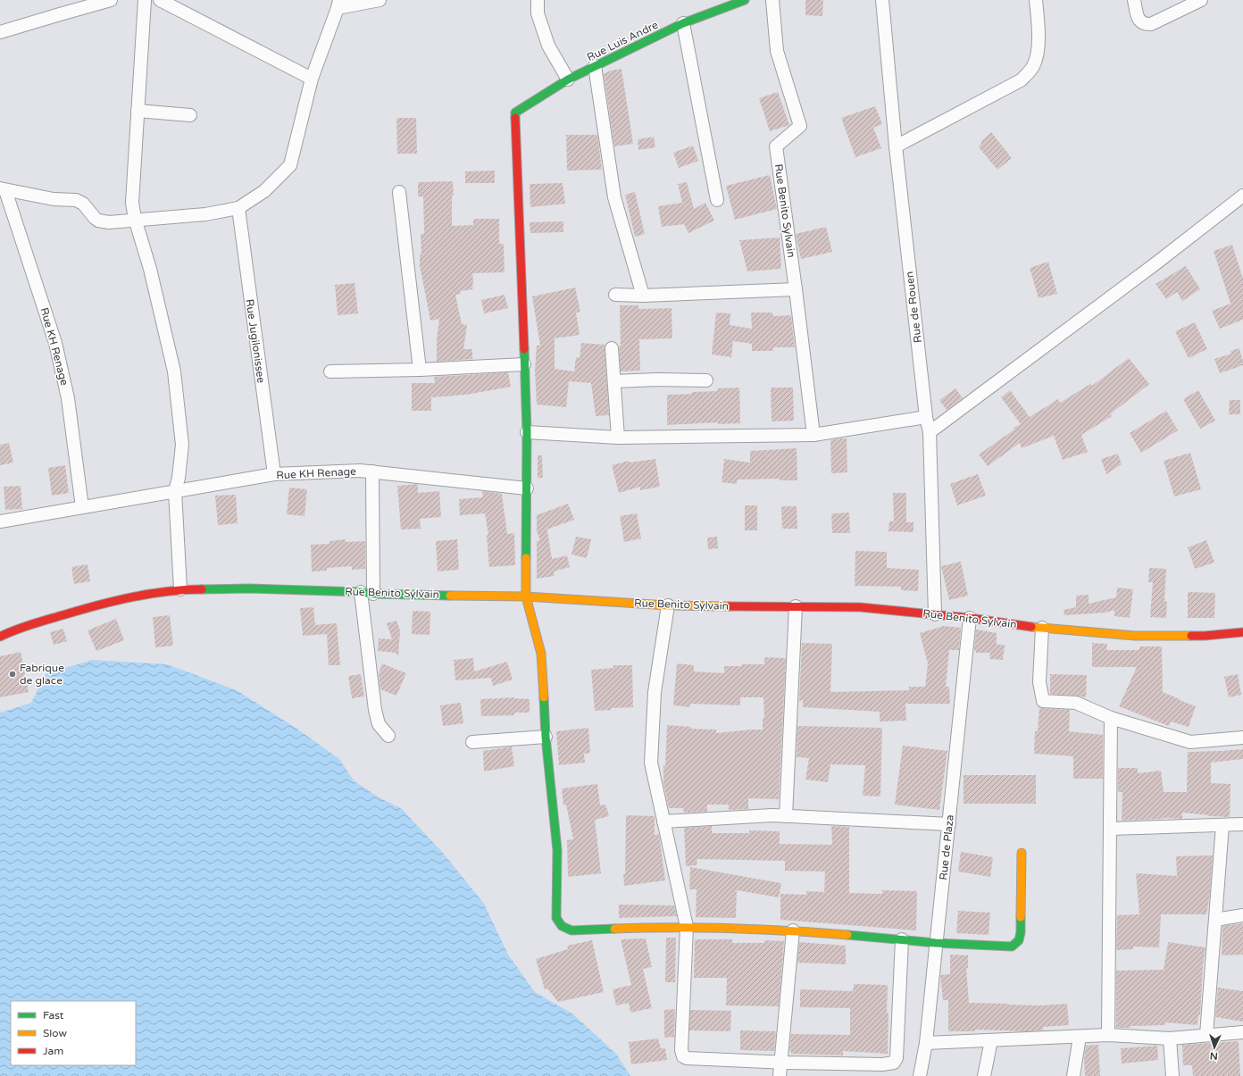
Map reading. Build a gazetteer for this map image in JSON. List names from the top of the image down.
{
  "streets": {
    "street": [
      "Rue Luis Andre",
      "Rue Benito Sylvain",
      "Rue de Rouen",
      "Rue Jugilonissee",
      "Rue KH Renage",
      "Rue de Plaza"
    ]
  },
  "crossings": [
    ["Rue Benito Sylvain", "Rue de Rouen"],
    ["Rue Benito Sylvain", "Rue de Plaza"],
    ["Rue Jugilonissee", "Rue KH Renage"]
  ],
  "places": ["Fabrique de glace"],
  "legend": ["Fast", "Slow", "Jam"],
  "north": "bottom"
}
